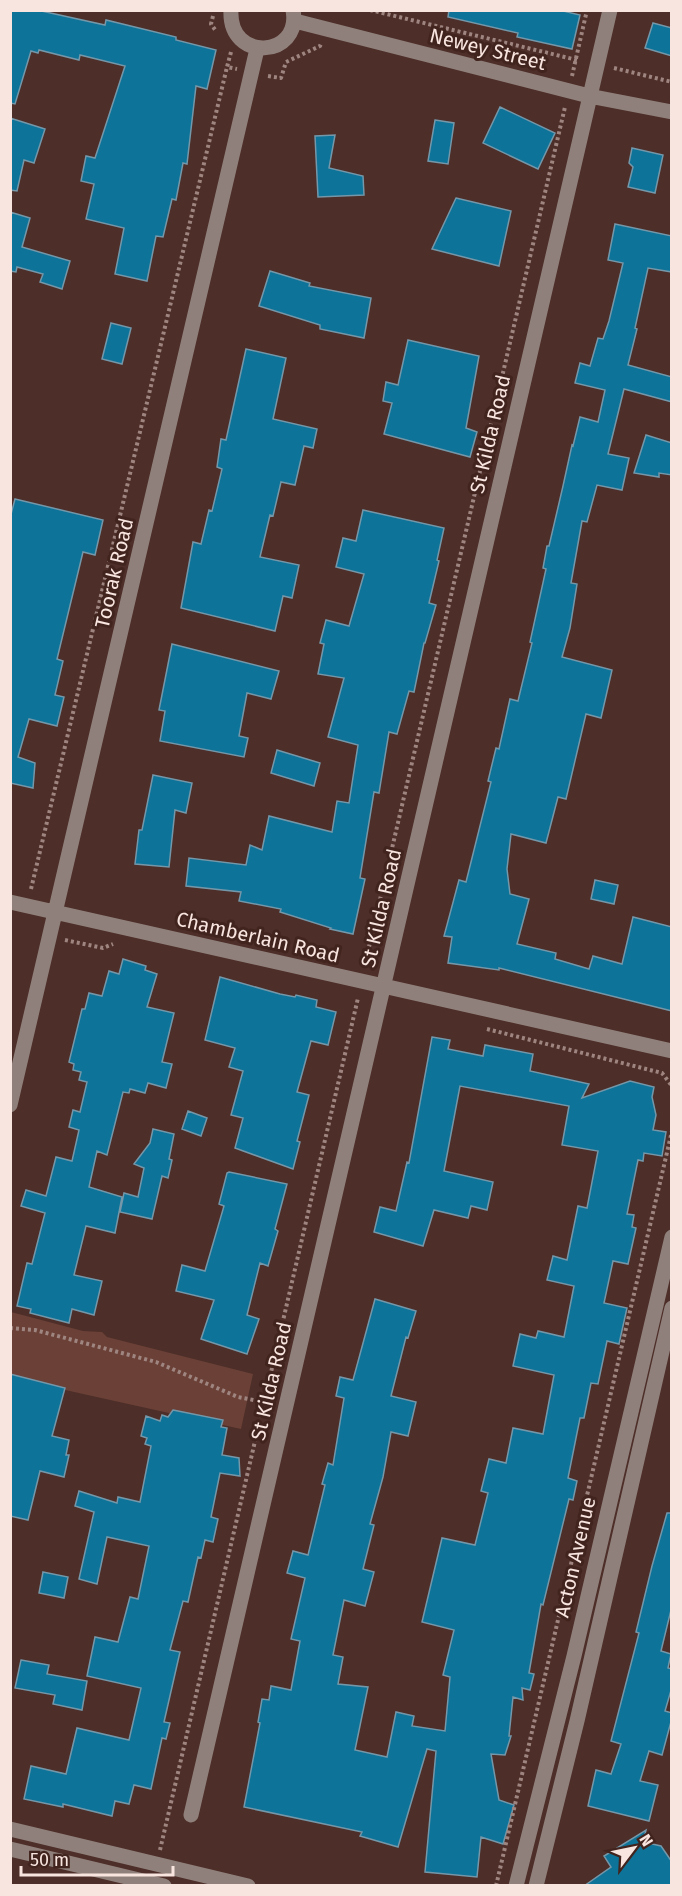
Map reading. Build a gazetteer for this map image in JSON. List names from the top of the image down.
{
  "streets": {
    "street": [
      "Newey Street",
      "St Kilda Road",
      "Toorak Road",
      "Chamberlain Road",
      "Acton Avenue"
    ]
  },
  "crossings": [
    ["Newey Street", "St Kilda Road"],
    ["St Kilda Road", "Chamberlain Road"],
    ["Toorak Road", "Chamberlain Road"]
  ],
  "scale_bar": "50 m",
  "north": "top right"
}
